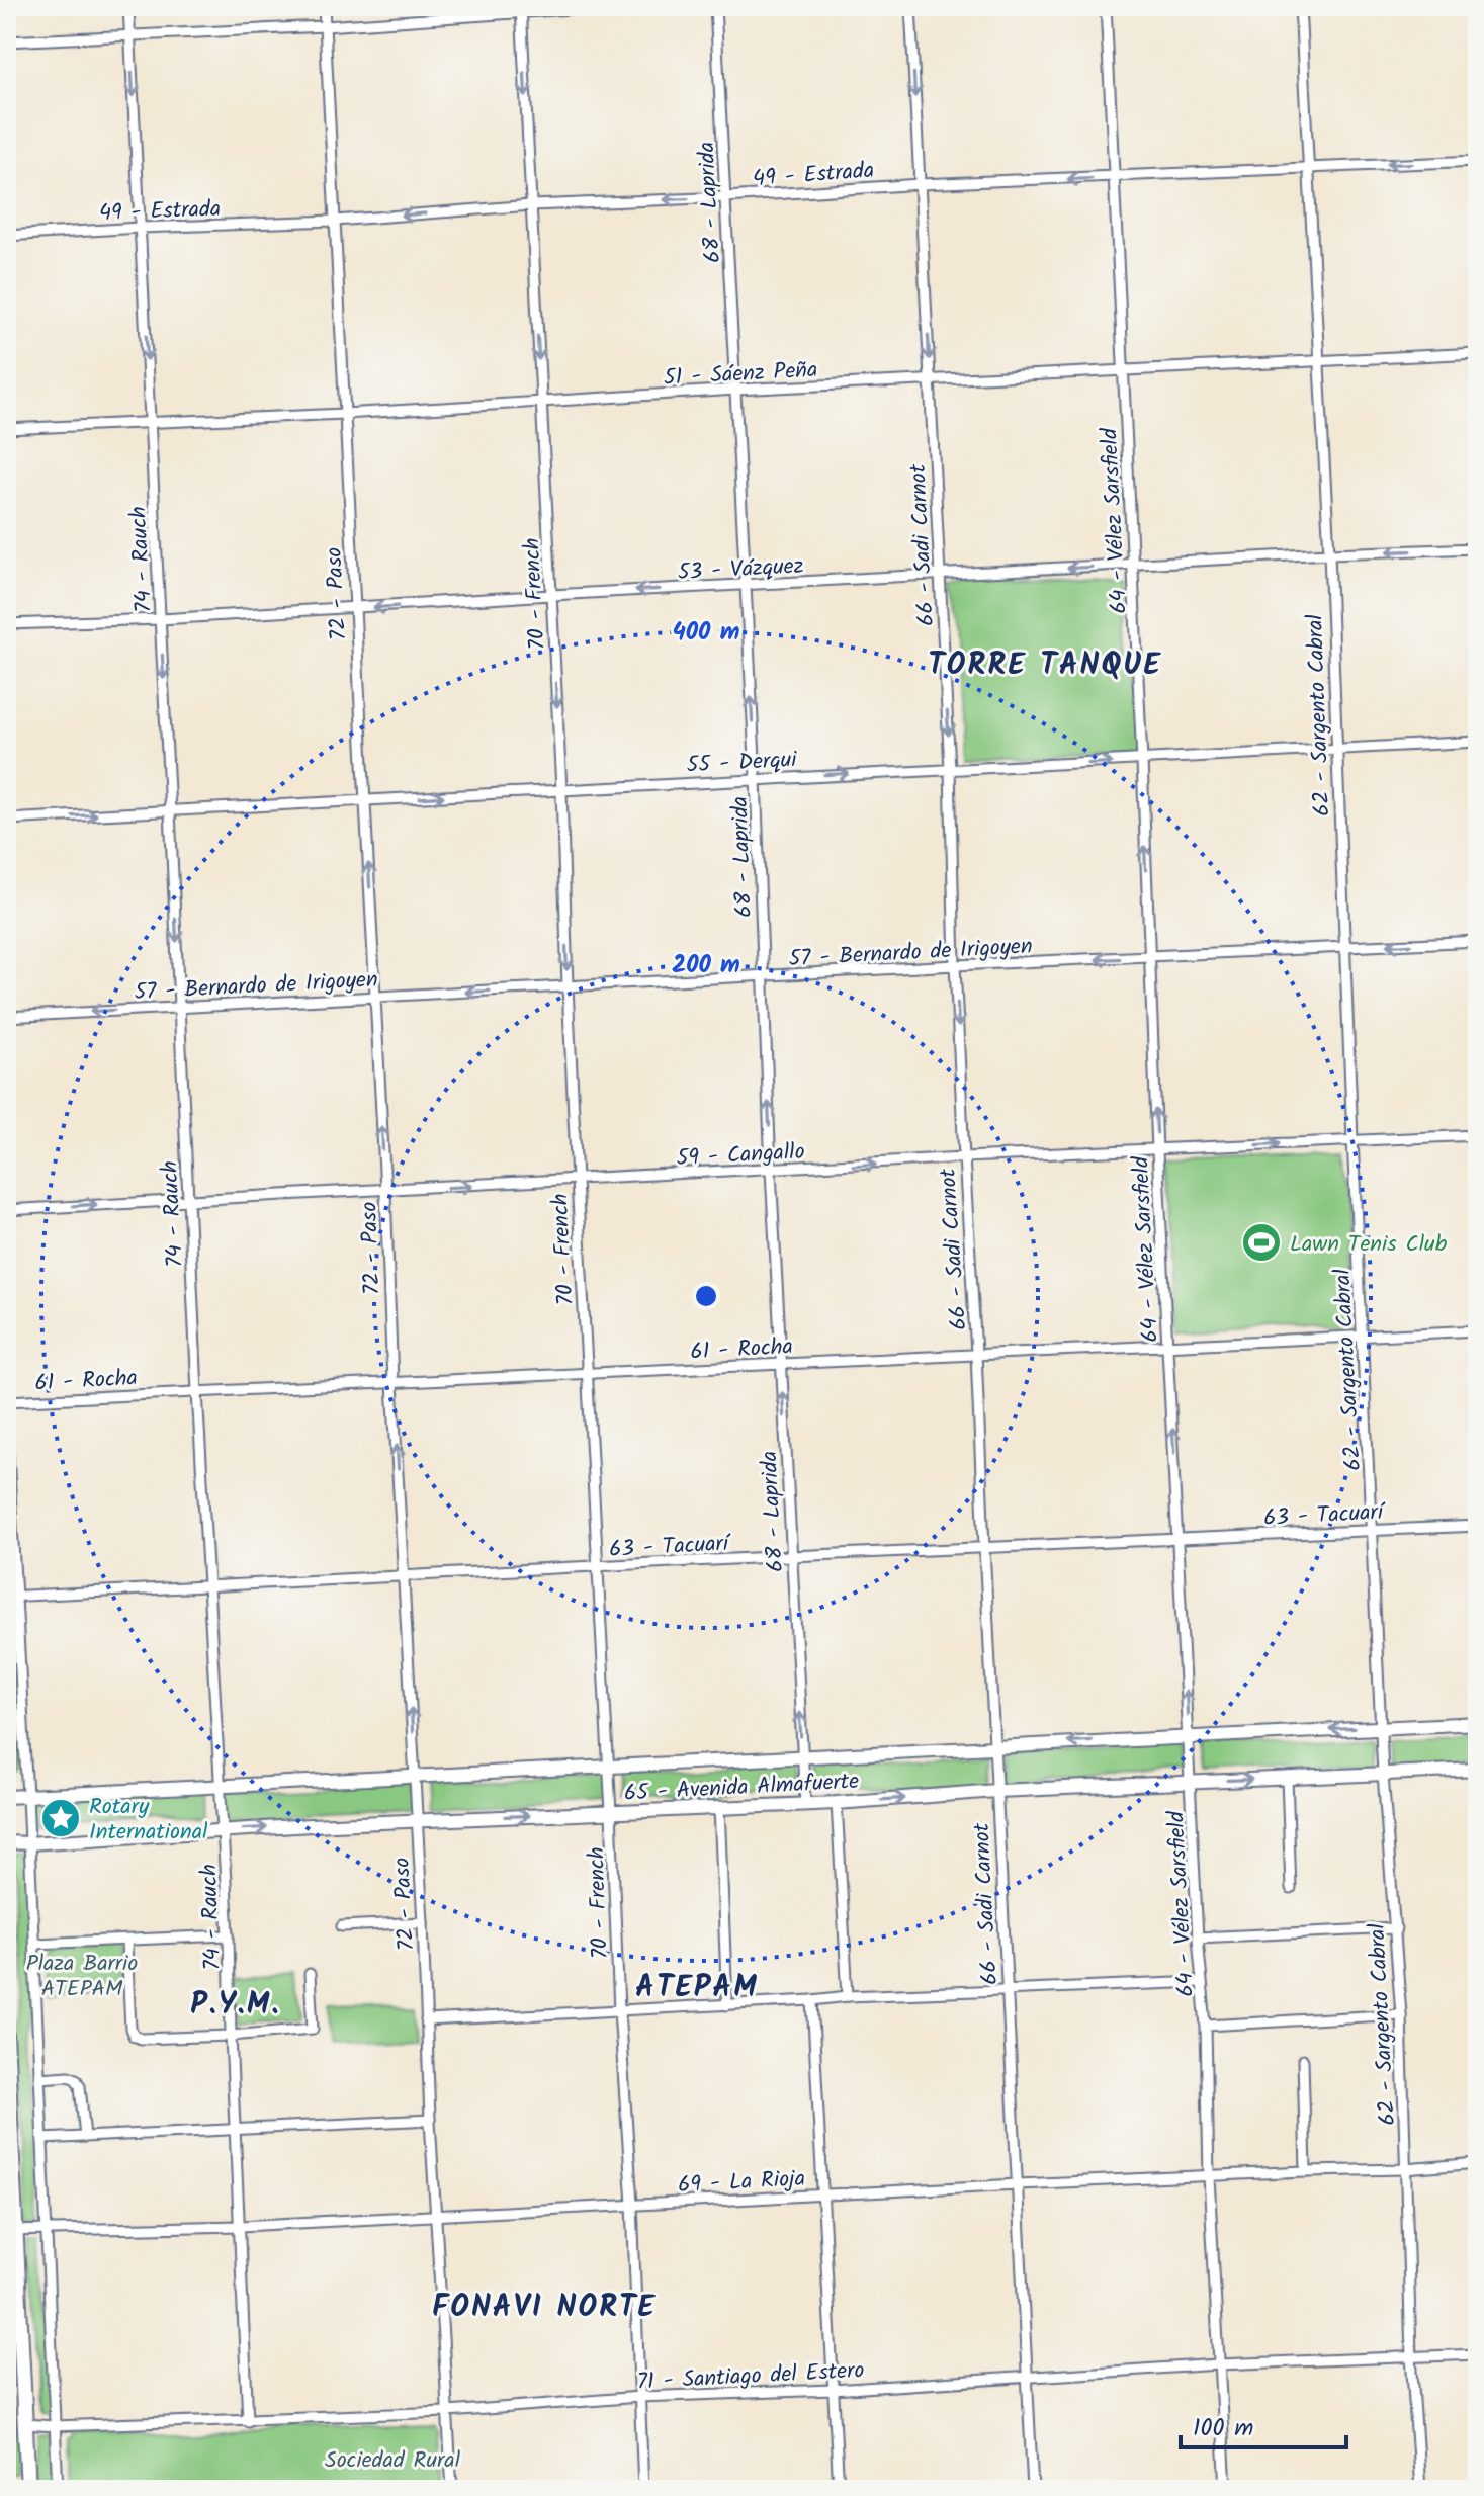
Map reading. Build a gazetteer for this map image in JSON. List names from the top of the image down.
{
  "streets": {
    "main road": ["65 - Avenida Almafuerte"],
    "street": [
      "49 - Estrada",
      "68 - Laprida",
      "51 - Sáenz Peña",
      "64 - Vélez Sarsfield",
      "66 - Sadi Carnot",
      "74 - Rauch",
      "53 - Vázquez",
      "72 - Paso",
      "70 - French",
      "62 - Sargento Cabral",
      "55 - Derqui",
      "57 - Bernardo de Irigoyen",
      "59 - Cangallo",
      "61 - Rocha",
      "63 - Tacuarí",
      "69 - La Rioja",
      "71 - Santiago del Estero"
    ]
  },
  "crossings": [
    ["49 - Estrada", "68 - Laprida"],
    ["49 - Estrada", "64 - Vélez Sarsfield"],
    ["49 - Estrada", "66 - Sadi Carnot"],
    ["49 - Estrada", "74 - Rauch"],
    ["49 - Estrada", "72 - Paso"],
    ["49 - Estrada", "70 - French"],
    ["49 - Estrada", "62 - Sargento Cabral"],
    ["68 - Laprida", "51 - Sáenz Peña"],
    ["68 - Laprida", "53 - Vázquez"],
    ["68 - Laprida", "55 - Derqui"],
    ["68 - Laprida", "57 - Bernardo de Irigoyen"],
    ["68 - Laprida", "59 - Cangallo"],
    ["68 - Laprida", "61 - Rocha"],
    ["68 - Laprida", "63 - Tacuarí"],
    ["68 - Laprida", "65 - Avenida Almafuerte"],
    ["51 - Sáenz Peña", "64 - Vélez Sarsfield"],
    ["51 - Sáenz Peña", "66 - Sadi Carnot"],
    ["51 - Sáenz Peña", "74 - Rauch"],
    ["51 - Sáenz Peña", "72 - Paso"],
    ["51 - Sáenz Peña", "70 - French"],
    ["51 - Sáenz Peña", "62 - Sargento Cabral"],
    ["64 - Vélez Sarsfield", "53 - Vázquez"],
    ["64 - Vélez Sarsfield", "55 - Derqui"],
    ["64 - Vélez Sarsfield", "57 - Bernardo de Irigoyen"],
    ["64 - Vélez Sarsfield", "59 - Cangallo"],
    ["64 - Vélez Sarsfield", "61 - Rocha"],
    ["64 - Vélez Sarsfield", "63 - Tacuarí"],
    ["64 - Vélez Sarsfield", "65 - Avenida Almafuerte"],
    ["64 - Vélez Sarsfield", "69 - La Rioja"],
    ["64 - Vélez Sarsfield", "71 - Santiago del Estero"],
    ["66 - Sadi Carnot", "53 - Vázquez"],
    ["66 - Sadi Carnot", "55 - Derqui"],
    ["66 - Sadi Carnot", "57 - Bernardo de Irigoyen"],
    ["66 - Sadi Carnot", "59 - Cangallo"],
    ["66 - Sadi Carnot", "61 - Rocha"],
    ["66 - Sadi Carnot", "63 - Tacuarí"],
    ["66 - Sadi Carnot", "65 - Avenida Almafuerte"],
    ["66 - Sadi Carnot", "69 - La Rioja"],
    ["66 - Sadi Carnot", "71 - Santiago del Estero"],
    ["74 - Rauch", "53 - Vázquez"],
    ["74 - Rauch", "55 - Derqui"],
    ["74 - Rauch", "57 - Bernardo de Irigoyen"],
    ["74 - Rauch", "59 - Cangallo"],
    ["74 - Rauch", "61 - Rocha"],
    ["74 - Rauch", "63 - Tacuarí"],
    ["74 - Rauch", "65 - Avenida Almafuerte"],
    ["74 - Rauch", "69 - La Rioja"],
    ["74 - Rauch", "71 - Santiago del Estero"],
    ["53 - Vázquez", "72 - Paso"],
    ["53 - Vázquez", "70 - French"],
    ["53 - Vázquez", "62 - Sargento Cabral"],
    ["72 - Paso", "55 - Derqui"],
    ["72 - Paso", "57 - Bernardo de Irigoyen"],
    ["72 - Paso", "59 - Cangallo"],
    ["72 - Paso", "61 - Rocha"],
    ["72 - Paso", "63 - Tacuarí"],
    ["72 - Paso", "65 - Avenida Almafuerte"],
    ["72 - Paso", "69 - La Rioja"],
    ["72 - Paso", "71 - Santiago del Estero"],
    ["70 - French", "55 - Derqui"],
    ["70 - French", "57 - Bernardo de Irigoyen"],
    ["70 - French", "59 - Cangallo"],
    ["70 - French", "61 - Rocha"],
    ["70 - French", "63 - Tacuarí"],
    ["70 - French", "65 - Avenida Almafuerte"],
    ["70 - French", "69 - La Rioja"],
    ["70 - French", "71 - Santiago del Estero"],
    ["62 - Sargento Cabral", "55 - Derqui"],
    ["62 - Sargento Cabral", "57 - Bernardo de Irigoyen"],
    ["62 - Sargento Cabral", "59 - Cangallo"],
    ["62 - Sargento Cabral", "61 - Rocha"],
    ["62 - Sargento Cabral", "63 - Tacuarí"],
    ["62 - Sargento Cabral", "65 - Avenida Almafuerte"],
    ["62 - Sargento Cabral", "69 - La Rioja"],
    ["62 - Sargento Cabral", "71 - Santiago del Estero"]
  ],
  "one_way": [
    "49 - Estrada",
    "68 - Laprida",
    "53 - Vázquez",
    "55 - Derqui",
    "57 - Bernardo de Irigoyen",
    "59 - Cangallo"
  ],
  "districts": [
    "TORRE TANQUE",
    "ATEPAM",
    "P.Y.M.",
    "FONAVI NORTE"
  ],
  "parks": ["Plaza Barrio ATEPAM", "Sociedad Rural"],
  "places": {
    "sports": ["Lawn Tenis Club"],
    "place": ["Rotary International"]
  },
  "scale_bar": "100 m",
  "rings": ["400 m", "200 m"]
}
